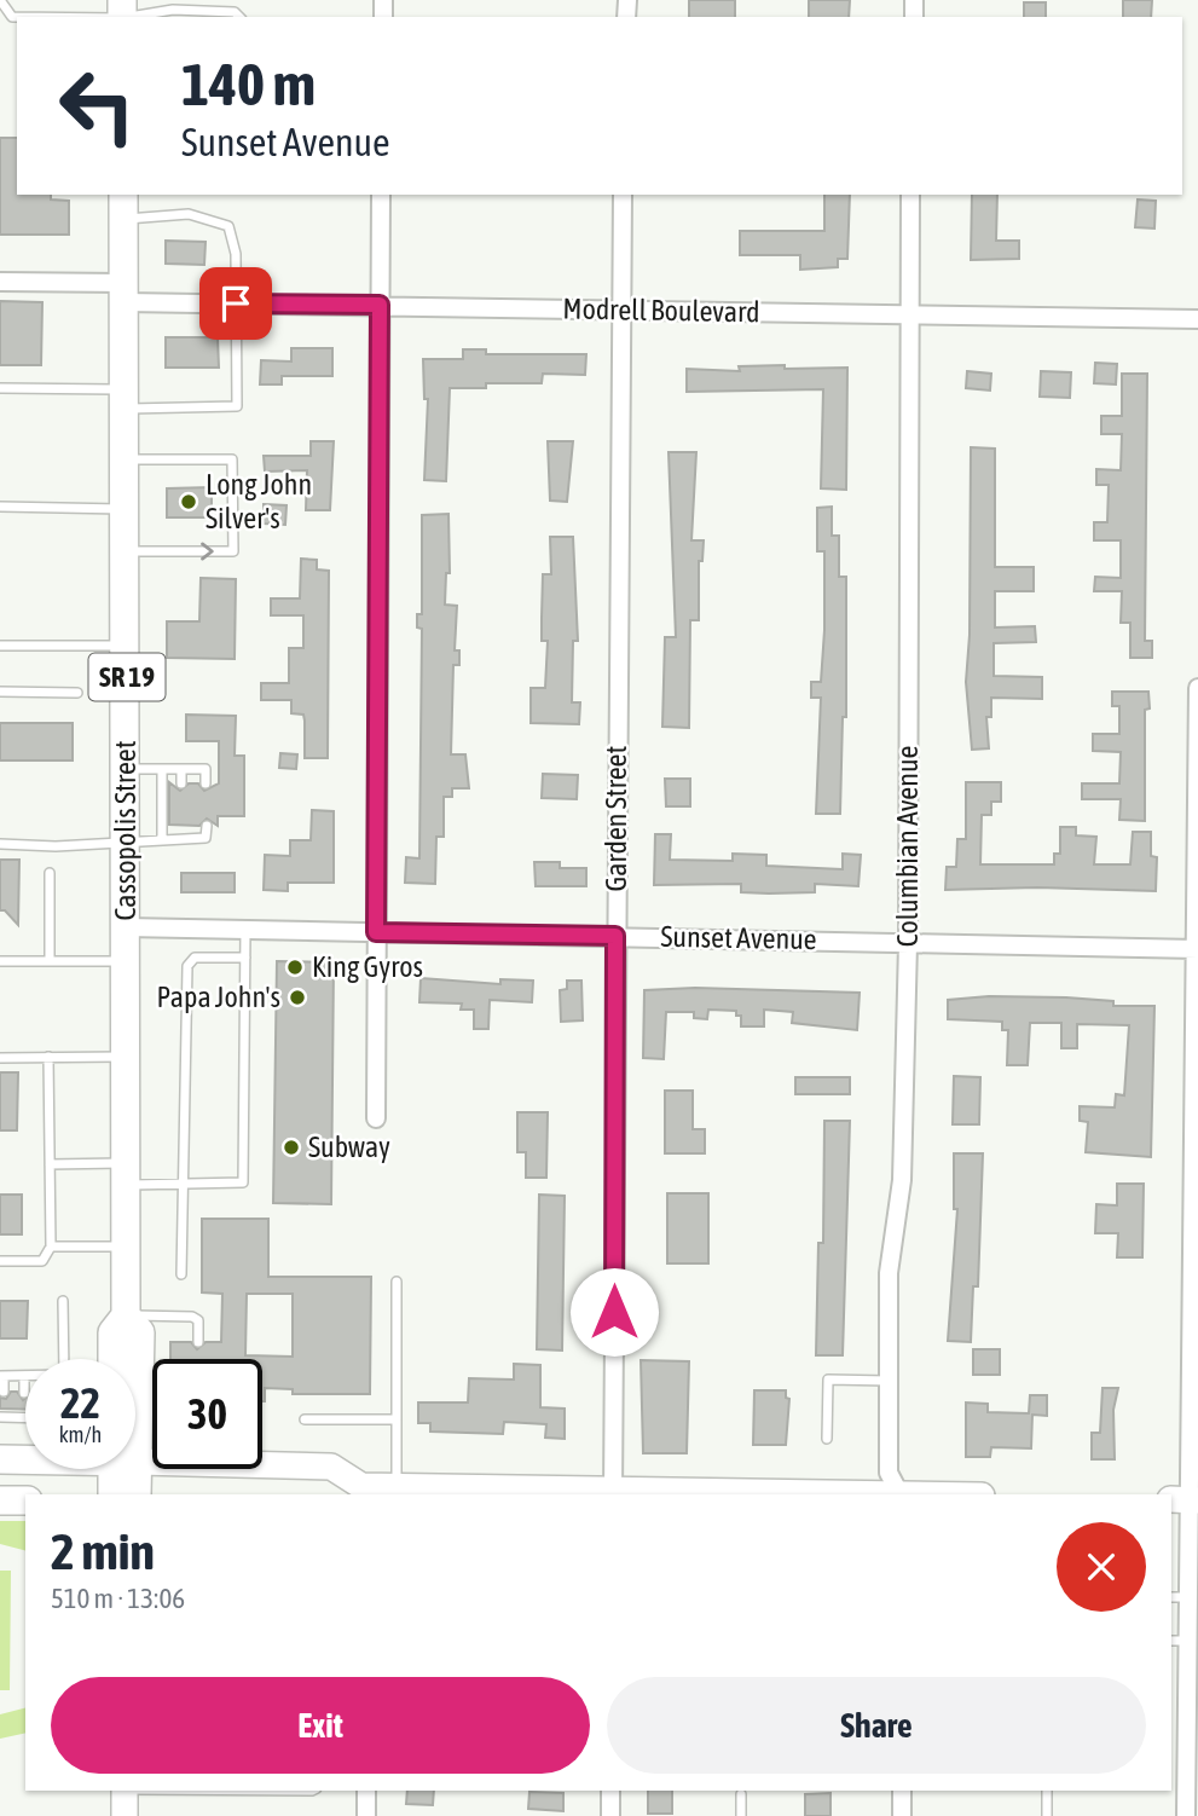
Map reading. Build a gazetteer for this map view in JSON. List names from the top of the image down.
{
  "streets": {
    "main road": ["SR 19", "Cassopolis Street"],
    "street": [
      "Modrell Boulevard",
      "Garden Street",
      "Columbian Avenue",
      "Sunset Avenue"
    ]
  },
  "crossings": [
    ["Modrell Boulevard", "Garden Street"],
    ["Modrell Boulevard", "Cassopolis Street"],
    ["Modrell Boulevard", "Columbian Avenue"],
    ["Garden Street", "Sunset Avenue"],
    ["Cassopolis Street", "Sunset Avenue"],
    ["Columbian Avenue", "Sunset Avenue"]
  ],
  "places": [
    "Long John Silver's",
    "King Gyros",
    "Papa John's",
    "Subway"
  ],
  "page": {
    "turn": ["140 m", "Sunset Avenue"],
    "speed": "22 km/h",
    "limit": "30",
    "heading": ["2 min", "510 m · 13:06"],
    "buttons": ["Exit", "Share"]
  }
}
